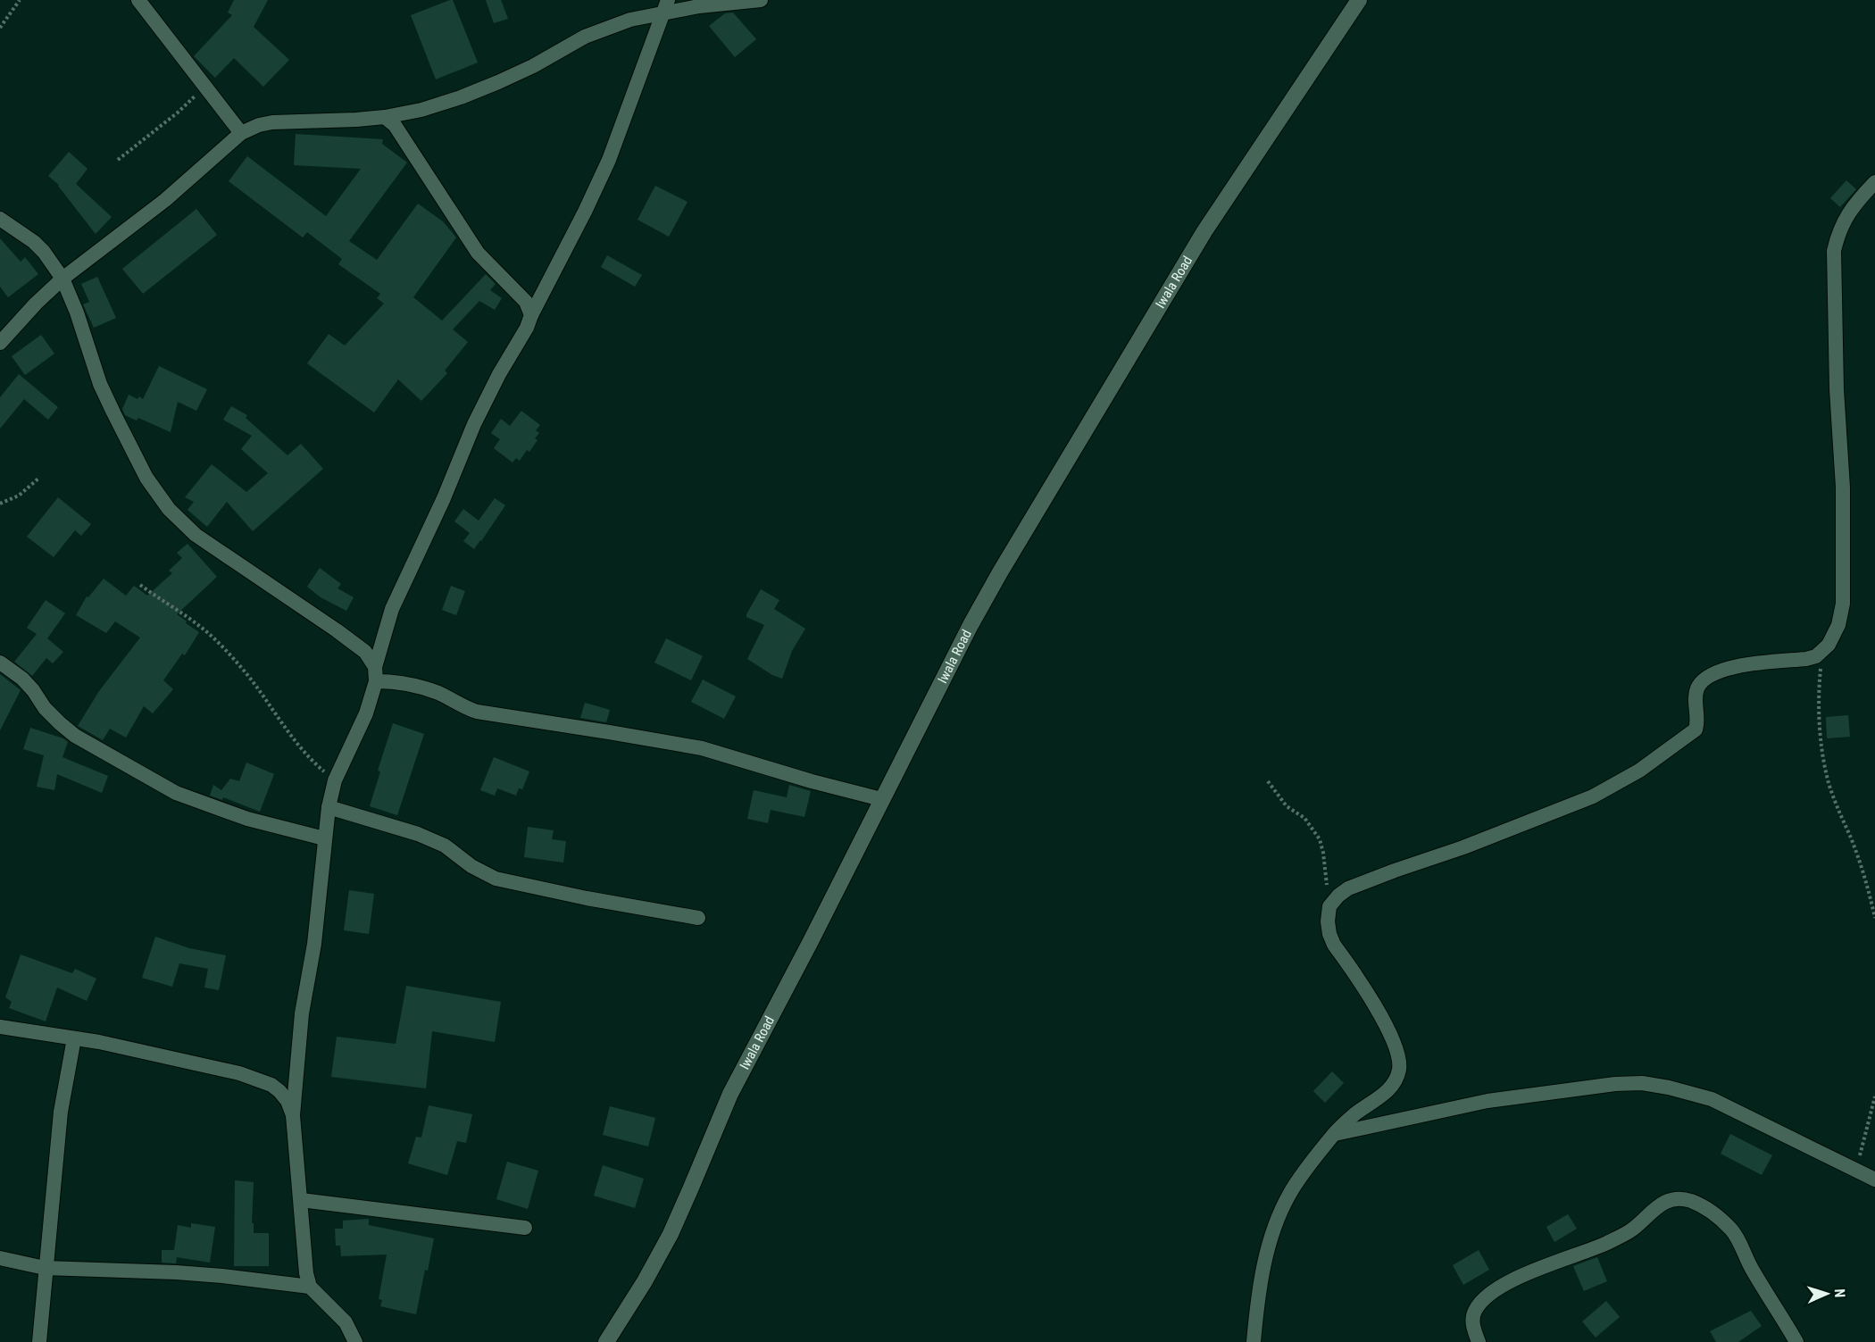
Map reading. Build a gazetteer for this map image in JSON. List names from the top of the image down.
{
  "streets": {
    "street": ["Iwala Road"]
  },
  "north": "right"
}
